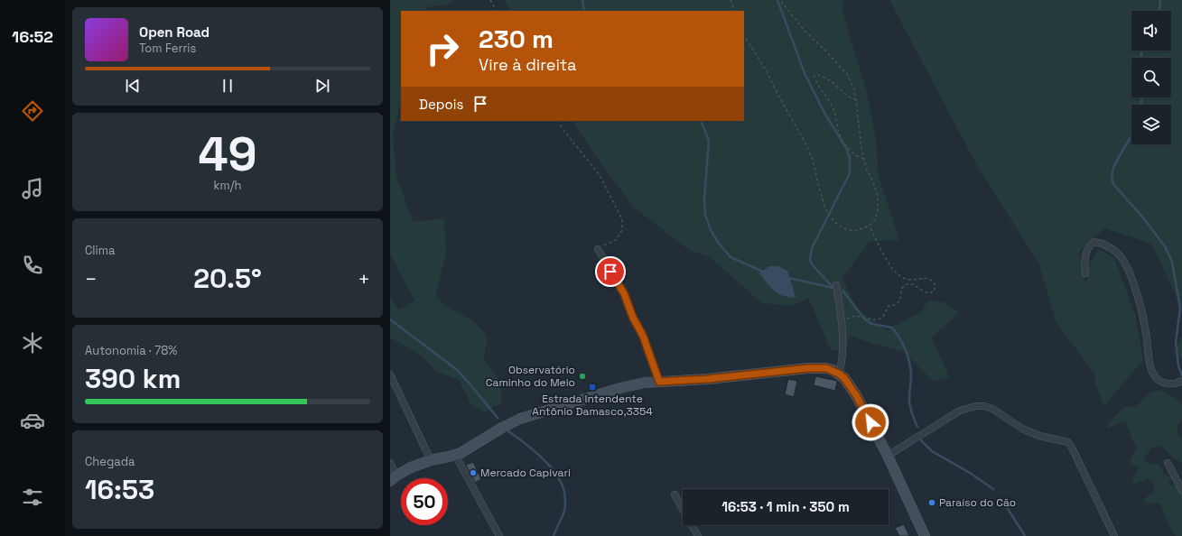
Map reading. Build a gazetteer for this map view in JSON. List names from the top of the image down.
{
  "places": {
    "other": ["Observatório Caminho do Meio", "Mercado Capivari", "Paraíso do Cão"],
    "transit": ["Estrada Intendente Antônio Damasco,3354"]
  },
  "page": {
    "tabs": "16:52",
    "turn": ["230 m", "Vire à direita"],
    "song": ["Open Road", "Tom Ferris"],
    "then": "Depois",
    "tile": [
      ["49", "km/h"],
      "Clima",
      ["Autonomia · 78%", "390 km"],
      ["Chegada", "16:53"]
    ],
    "heat": ["−", "20.5°", "+"],
    "limit": "50",
    "trip": "16:53 · 1 min · 350 m"
  }
}
